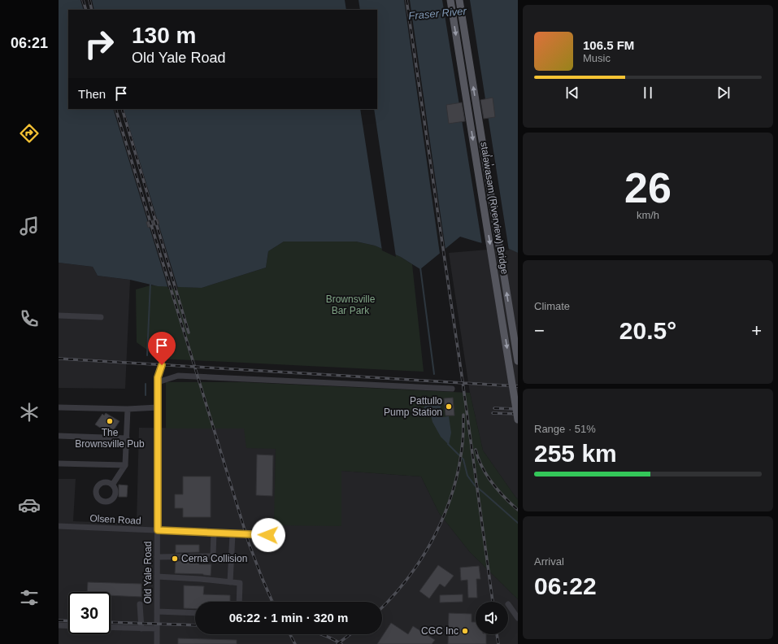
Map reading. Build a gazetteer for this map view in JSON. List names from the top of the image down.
{
  "streets": {
    "main road": ["stal̕əw̓asəm (Riverview) Bridge"],
    "street": ["Olsen Road", "Old Yale Road"]
  },
  "crossings": [
    ["Olsen Road", "Old Yale Road"]
  ],
  "water": ["Fraser River"],
  "parks": ["Brownsville Bar Park"],
  "places": [
    "Pattullo Pump Station",
    "The Brownsville Pub",
    "Cerna Collision",
    "CGC Inc"
  ],
  "page": {
    "tabs": "06:21",
    "turn": ["130 m", "Old Yale Road"],
    "song": ["106.5 FM", "Music"],
    "then": "Then",
    "tile": [
      ["26", "km/h"],
      "Climate",
      ["Range · 51%", "255 km"],
      ["Arrival", "06:22"]
    ],
    "heat": ["−", "20.5°", "+"],
    "limit": "30",
    "trip": "06:22 · 1 min · 320 m"
  }
}
